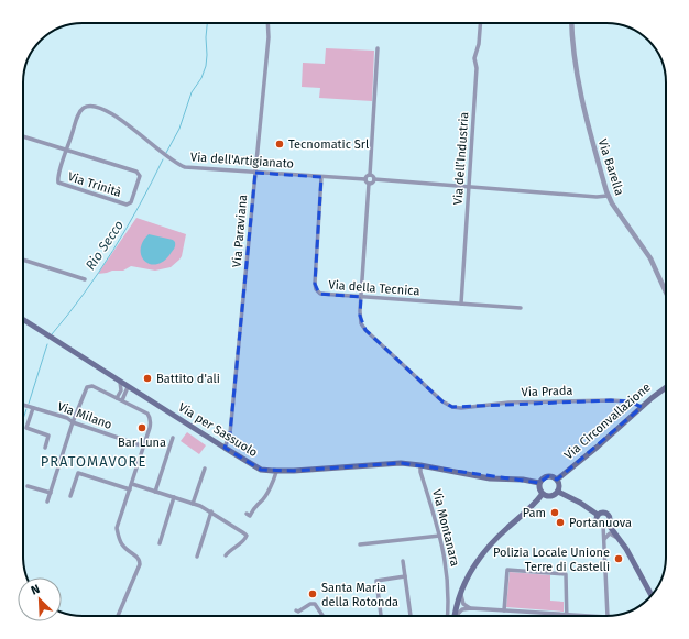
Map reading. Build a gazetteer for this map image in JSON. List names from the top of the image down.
{
  "streets": {
    "main road": ["Via Circonvallazione", "Via per Sassuolo"],
    "street": [
      "Via dell’Industria",
      "Via dell'Artigianato",
      "Via Barella",
      "Via Trinità",
      "Via Paraviana",
      "Via della Tecnica",
      "Via Prada",
      "Via Milano",
      "Via Montanara"
    ]
  },
  "crossings": [
    ["Via dell’Industria", "Via della Tecnica"],
    ["Via dell'Artigianato", "Via Trinità"],
    ["Via dell'Artigianato", "Via Paraviana"],
    ["Via dell'Artigianato", "Via della Tecnica"],
    ["Via Paraviana", "Via per Sassuolo"],
    ["Via della Tecnica", "Via Prada"],
    ["Via Prada", "Via Circonvallazione"],
    ["Via Circonvallazione", "Via per Sassuolo"],
    ["Via per Sassuolo", "Via Montanara"]
  ],
  "districts": ["PRATOMAVORE"],
  "water": ["Rio Secco"],
  "places": [
    "Tecnomatic Srl",
    "Battito d'ali",
    "Bar Luna",
    "Pam",
    "Portanuova",
    "Polizia Locale Unione Terre di Castelli",
    "Santa Maria della Rotonda"
  ],
  "north": "top left"
}
